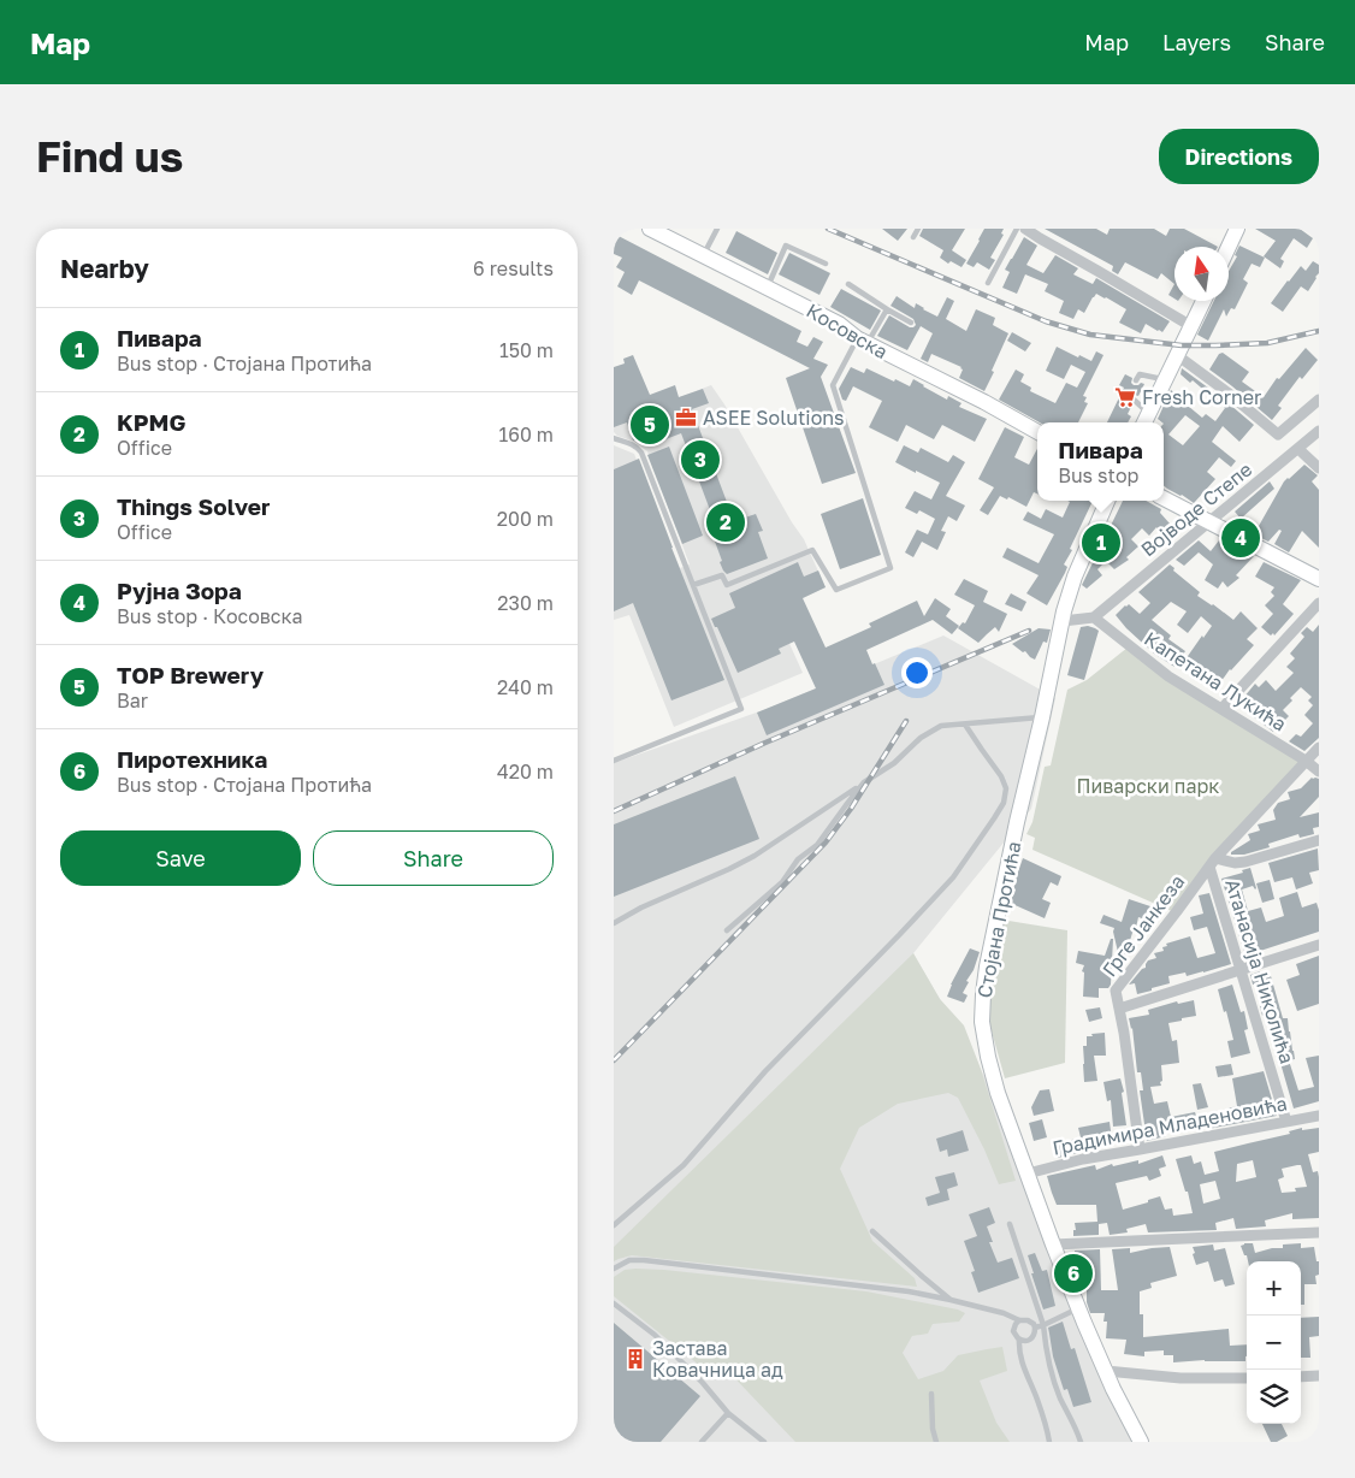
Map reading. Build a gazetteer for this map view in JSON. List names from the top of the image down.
{
  "streets": {
    "main road": ["Косовска", "Стојана Протића"],
    "street": [
      "Војводе Степе",
      "Капетана Лукића",
      "Грге Јанкеза",
      "Атанасија Николића",
      "Градимира Младеновића"
    ]
  },
  "crossings": [
    ["Војводе Степе", "Капетана Лукића"],
    ["Капетана Лукића", "Грге Јанкеза"],
    ["Стојана Протића", "Градимира Младеновића"],
    ["Грге Јанкеза", "Атанасија Николића"],
    ["Грге Јанкеза", "Градимира Младеновића"],
    ["Атанасија Николића", "Градимира Младеновића"]
  ],
  "parks": ["Пиварски парк"],
  "places": {
    "supermarket": ["Fresh Corner"],
    "office": ["ASEE Solutions"],
    "building": ["Застава Ковачница ад"]
  },
  "north": "top",
  "page": {
    "header": "Map",
    "nav": ["Map", "Layers", "Share"],
    "buttons": [
      "Directions",
      ["Save", "Share"]
    ],
    "title": "Find us",
    "heading": ["Nearby", "6 results"],
    "list": [
      {
        "mark": "1",
        "name": "Пивара",
        "note": "Bus stop · Стојана Протића",
        "value": "150 m"
      },
      {
        "mark": "2",
        "name": "KPMG",
        "note": "Office",
        "value": "160 m"
      },
      {
        "mark": "3",
        "name": "Things Solver",
        "note": "Office",
        "value": "200 m"
      },
      {
        "mark": "4",
        "name": "Рујна Зора",
        "note": "Bus stop · Косовска",
        "value": "230 m"
      },
      {
        "mark": "5",
        "name": "TOP Brewery",
        "note": "Bar",
        "value": "240 m"
      },
      {
        "mark": "6",
        "name": "Пиротехника",
        "note": "Bus stop · Стојана Протића",
        "value": "420 m"
      }
    ],
    "pins": [
      "5",
      "3",
      "2",
      "4",
      "1",
      "6"
    ],
    "popup": ["Пивара", "Bus stop"],
    "map_buttons": ["+", "−"]
  }
}
